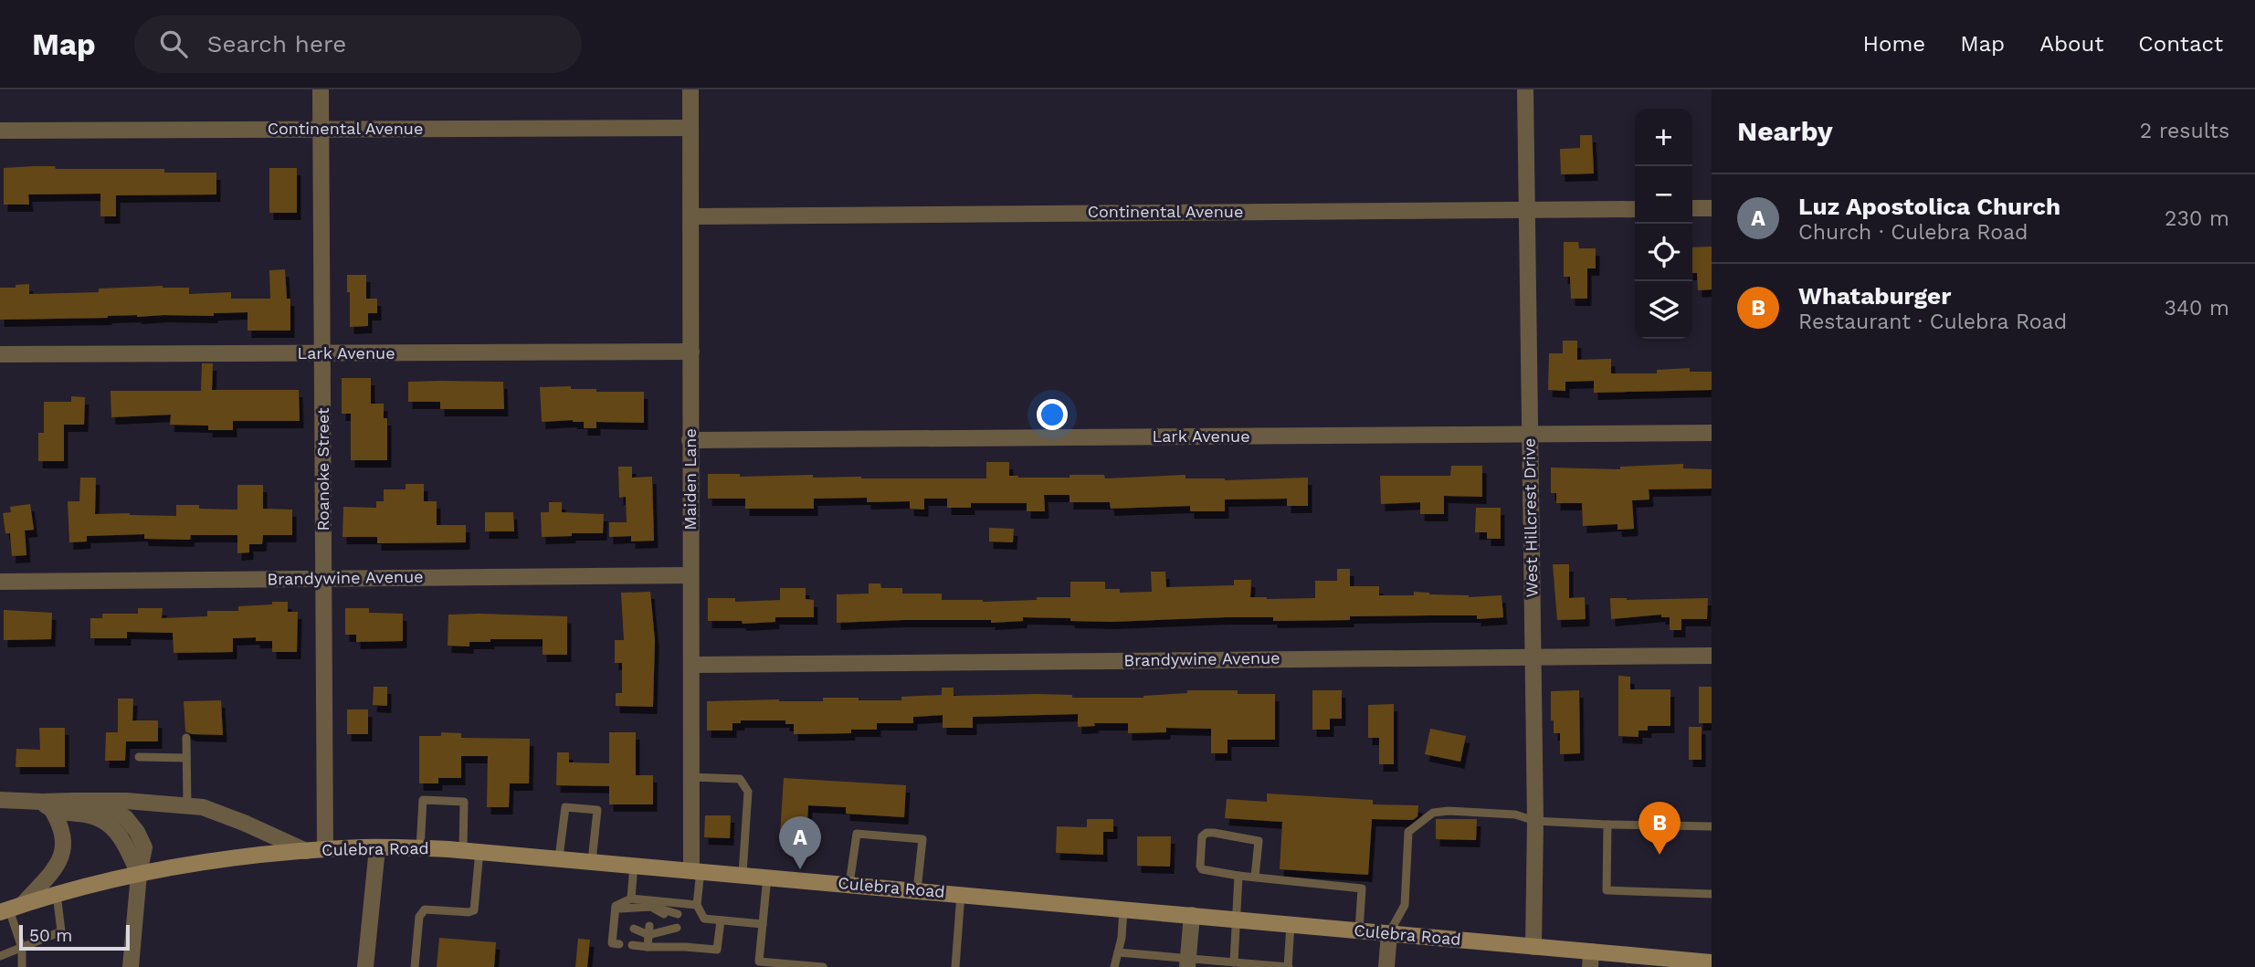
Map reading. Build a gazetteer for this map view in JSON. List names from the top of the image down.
{
  "streets": {
    "main road": ["Culebra Road"],
    "street": [
      "Continental Avenue",
      "Lark Avenue",
      "Roanoke Street",
      "Maiden Lane",
      "West Hillcrest Drive",
      "Brandywine Avenue"
    ]
  },
  "crossings": [
    ["Continental Avenue", "Roanoke Street"],
    ["Continental Avenue", "Maiden Lane"],
    ["Continental Avenue", "West Hillcrest Drive"],
    ["Lark Avenue", "Roanoke Street"],
    ["Lark Avenue", "Maiden Lane"],
    ["Lark Avenue", "West Hillcrest Drive"],
    ["Roanoke Street", "Brandywine Avenue"],
    ["Roanoke Street", "Culebra Road"],
    ["Maiden Lane", "Brandywine Avenue"],
    ["Maiden Lane", "Culebra Road"],
    ["West Hillcrest Drive", "Brandywine Avenue"],
    ["West Hillcrest Drive", "Culebra Road"]
  ],
  "scale_bar": "50 m",
  "page": {
    "header": "Map",
    "search": "Search here",
    "nav": [
      "Home",
      "Map",
      "About",
      "Contact"
    ],
    "heading": ["Nearby", "2 results"],
    "map_buttons": ["+", "−"],
    "list": [
      {
        "mark": "A",
        "name": "Luz Apostolica Church",
        "note": "Church · Culebra Road",
        "value": "230 m"
      },
      {
        "mark": "B",
        "name": "Whataburger",
        "note": "Restaurant · Culebra Road",
        "value": "340 m"
      }
    ],
    "pins": ["B", "A"],
    "scale": "50 m"
  }
}
